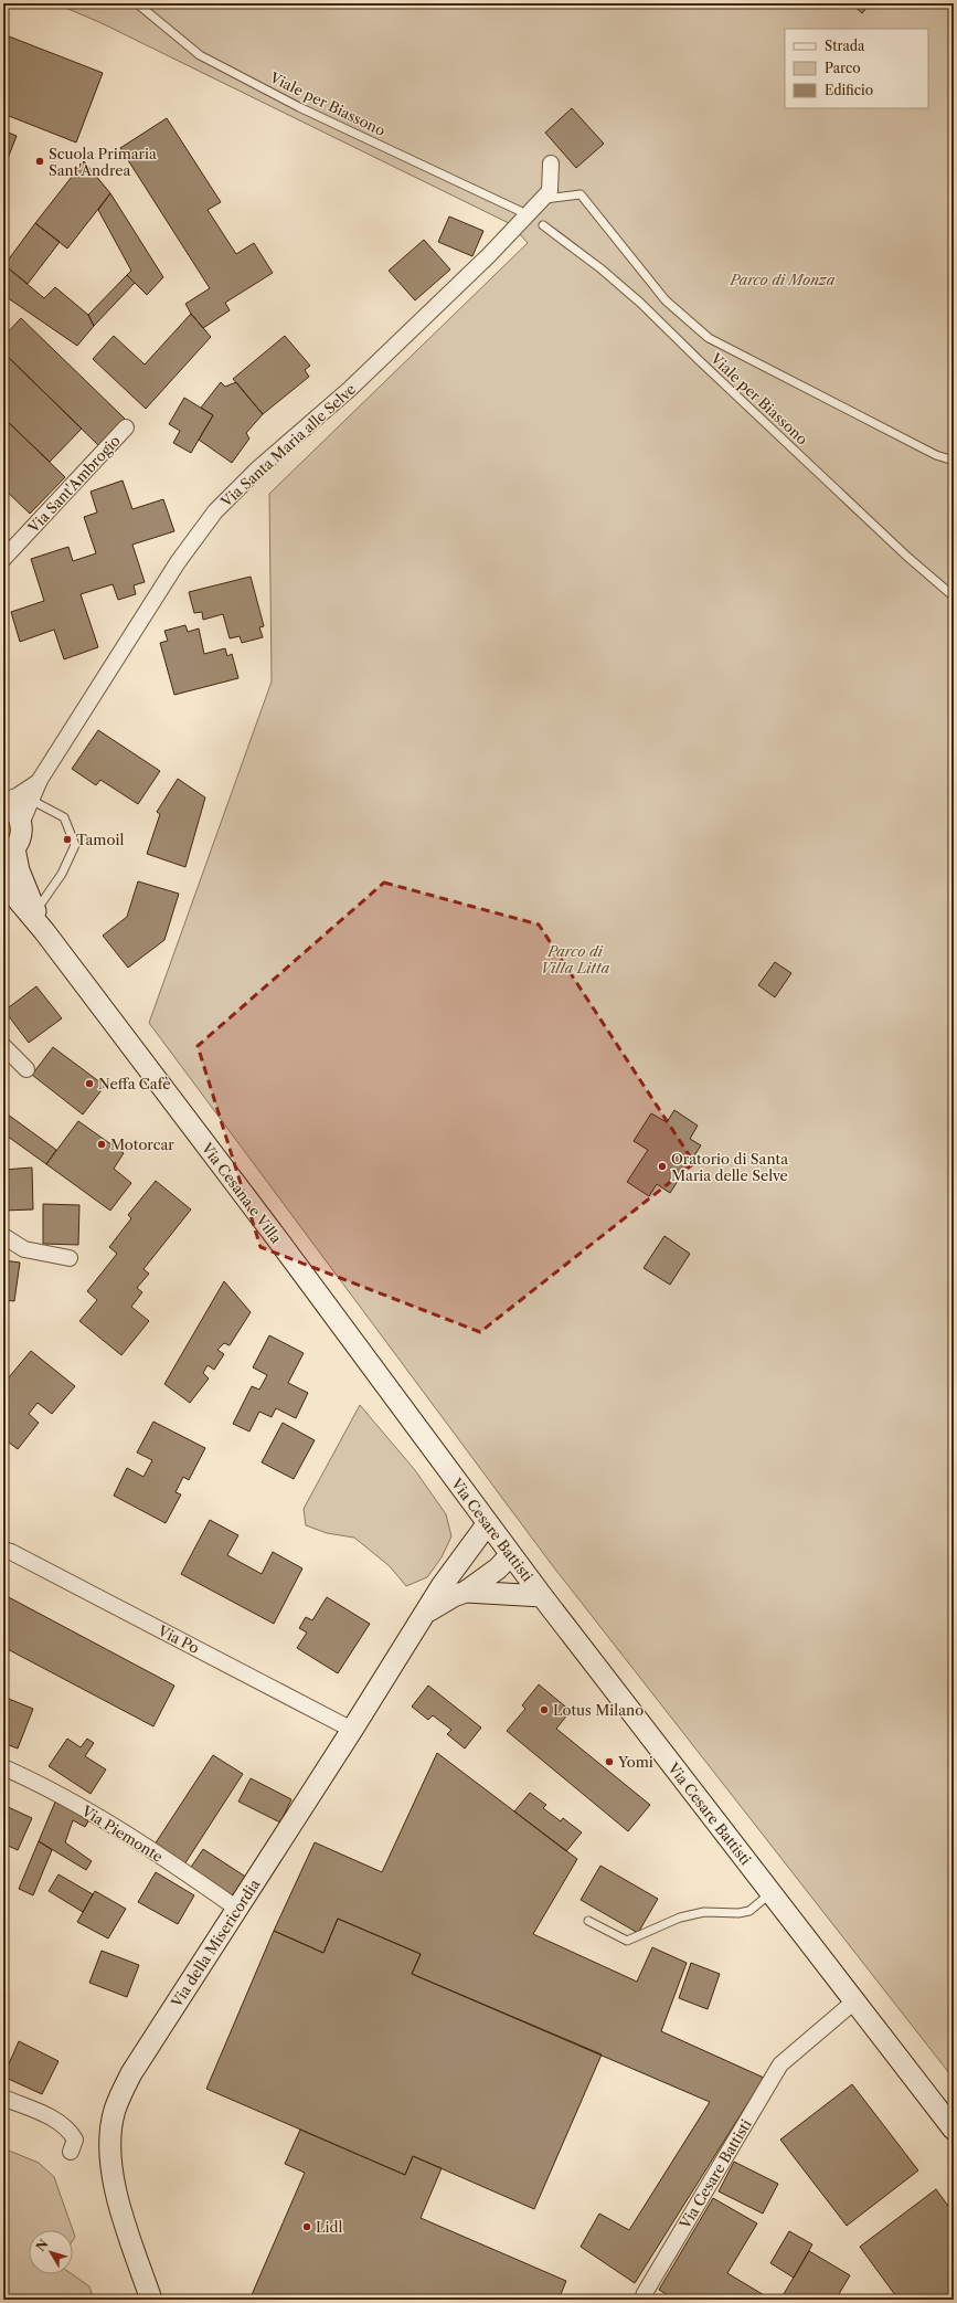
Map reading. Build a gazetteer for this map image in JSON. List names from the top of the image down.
{
  "streets": {
    "main road": ["Via Cesana e Villa", "Via Cesare Battisti", "Via della Misericordia"],
    "street": [
      "Via Santa Maria alle Selve",
      "Via Sant'Ambrogio",
      "Via Po",
      "Via Piemonte"
    ],
    "lane": ["Viale per Biassono"]
  },
  "crossings": [
    ["Via Cesana e Villa", "Via Cesare Battisti"],
    ["Via Cesare Battisti", "Via della Misericordia"],
    ["Via Po", "Via della Misericordia"],
    ["Via Piemonte", "Via della Misericordia"]
  ],
  "parks": ["Parco di Monza", "Parco di Villa Litta"],
  "places": [
    "Scuola Primaria Sant'Andrea",
    "Tamoil",
    "Neffa Cafè",
    "Motorcar",
    "Oratorio di Santa Maria delle Selve",
    "Lotus Milano",
    "Yomi",
    "Lidl"
  ],
  "legend": ["Strada", "Parco", "Edificio"],
  "north": "top left"
}
